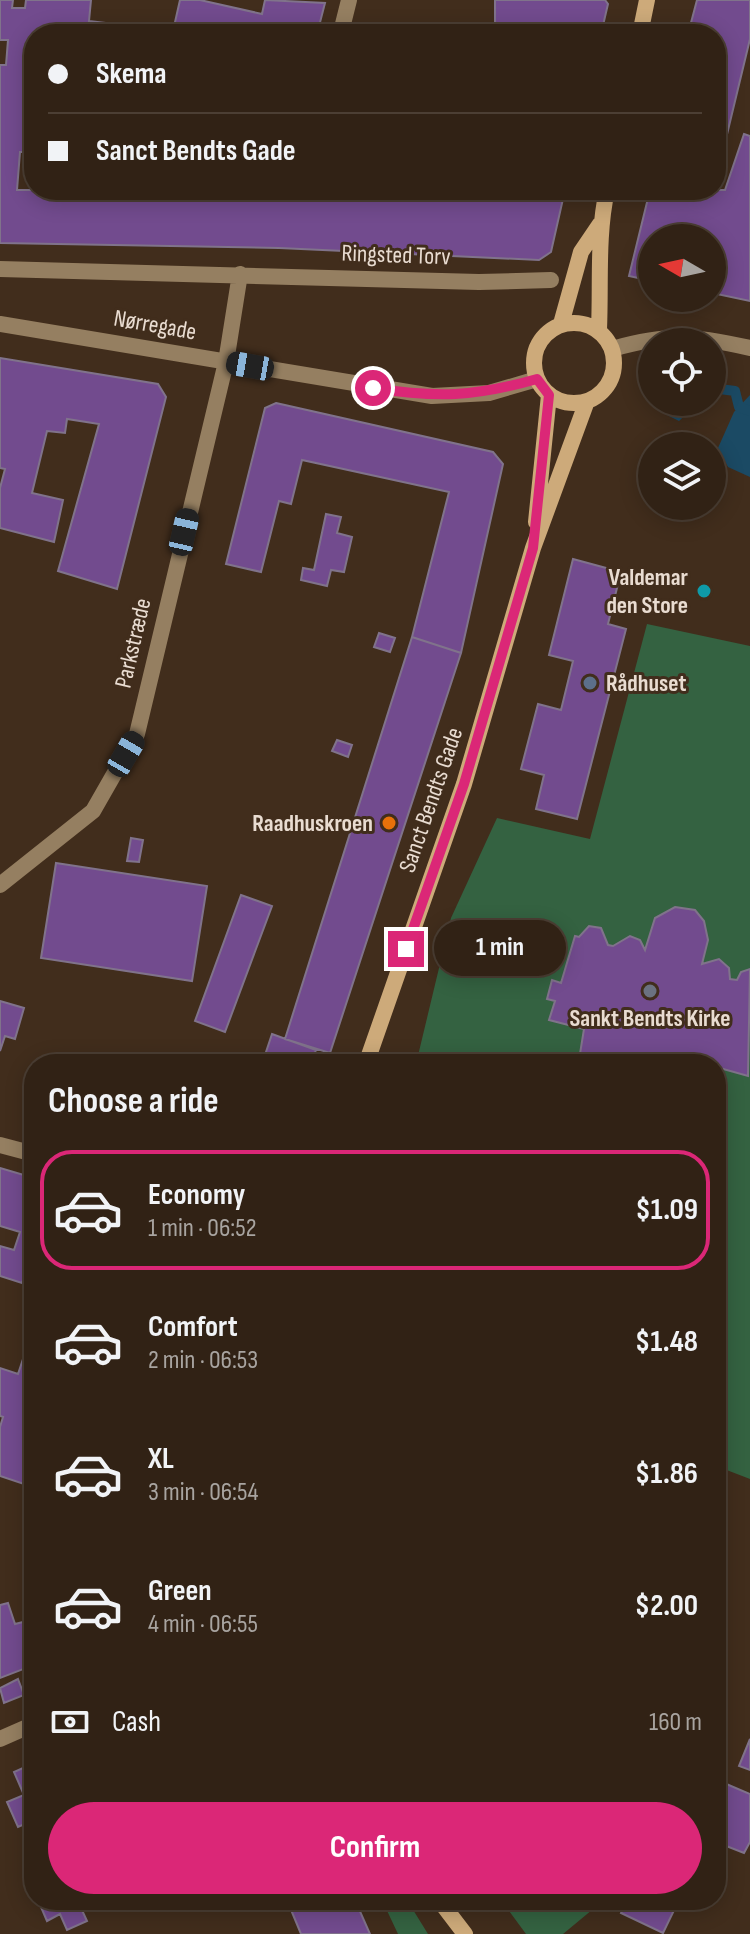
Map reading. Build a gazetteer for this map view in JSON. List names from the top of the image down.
{
  "streets": {
    "street": [
      "Ringsted Torv",
      "Nørregade",
      "Parkstræde",
      "Sanct Bendts Gade"
    ]
  },
  "crossings": [
    ["Nørregade", "Parkstræde"],
    ["Nørregade", "Sanct Bendts Gade"]
  ],
  "places": [
    "Valdemar den Store",
    "Rådhuset",
    "Raadhuskroen",
    "Sankt Bendts Kirke"
  ],
  "north": "left",
  "page": {
    "banner": ["Skema", "Sanct Bendts Gade"],
    "bubble": "1 min",
    "heading": "Choose a ride",
    "list": [
      {
        "name": "Economy",
        "note": "1 min · 06:52",
        "value": "$1.09"
      },
      {
        "name": "Comfort",
        "note": "2 min · 06:53",
        "value": "$1.48"
      },
      {
        "name": "XL",
        "note": "3 min · 06:54",
        "value": "$1.86"
      },
      {
        "name": "Green",
        "note": "4 min · 06:55",
        "value": "$2.00"
      }
    ],
    "pay": ["Cash", "160 m"],
    "buttons": "Confirm"
  }
}
